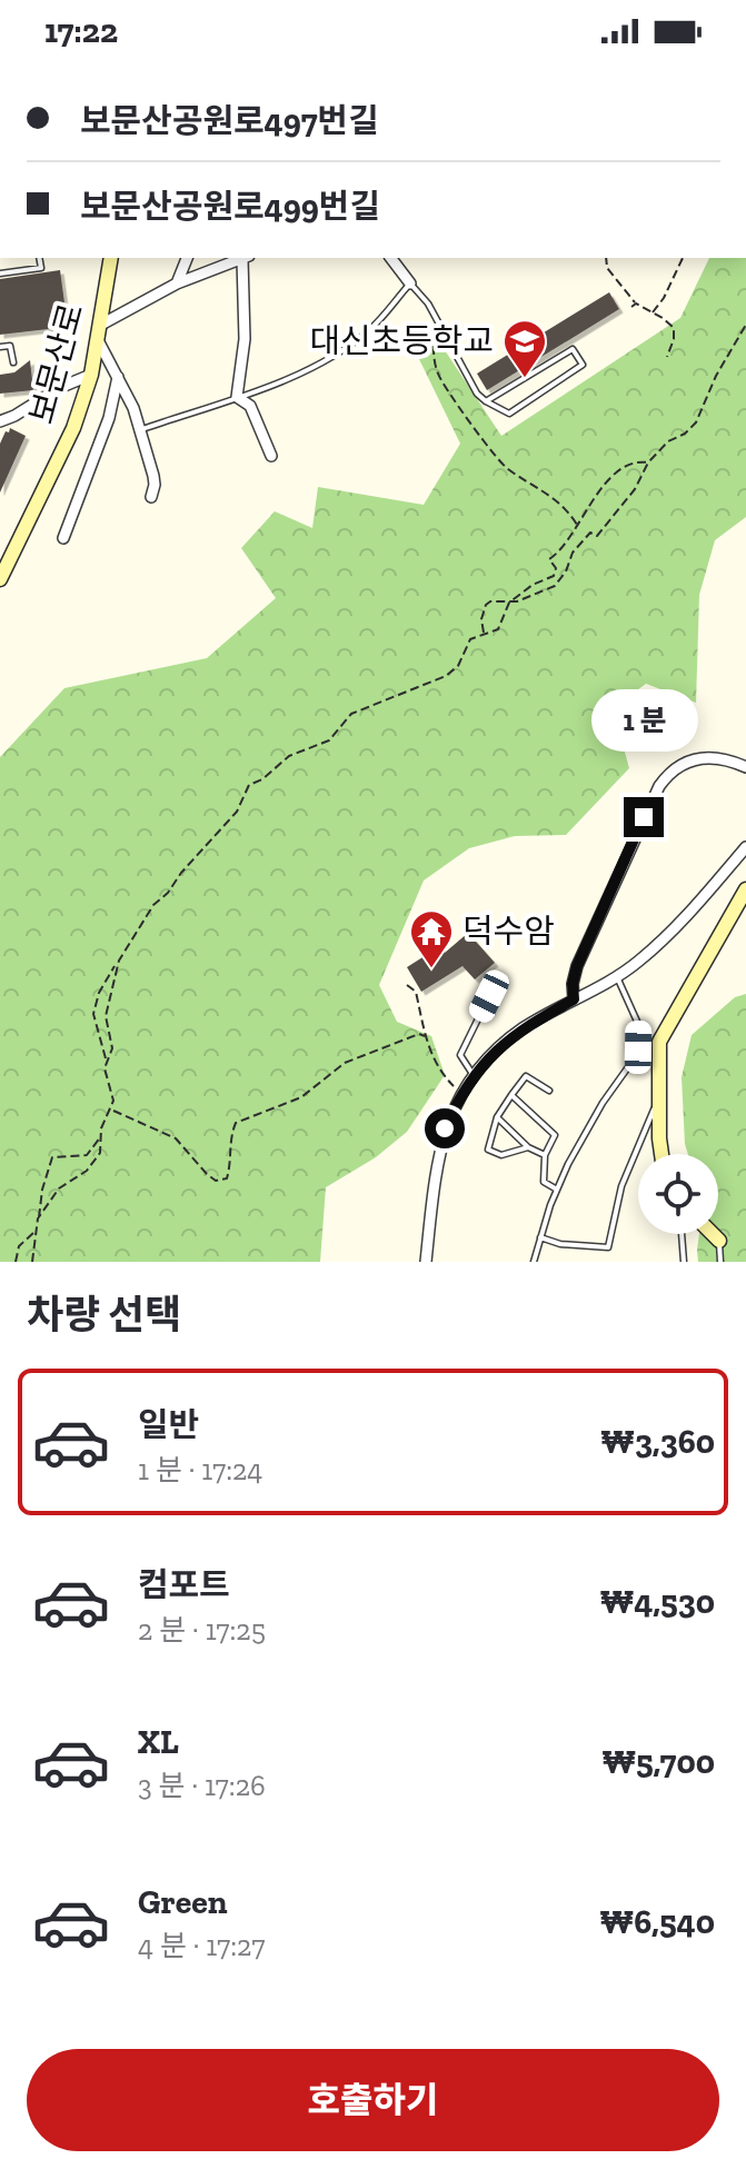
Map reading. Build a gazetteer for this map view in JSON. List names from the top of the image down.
{
  "streets": {
    "main road": ["보문산로"]
  },
  "places": {
    "school or university": ["대신초등학교"],
    "temple": ["덕수암"]
  },
  "page": {
    "status": "17:22",
    "banner": ["보문산공원로497번길", "보문산공원로499번길"],
    "bubble": "1 분",
    "heading": "차량 선택",
    "list": [
      {
        "name": "일반",
        "note": "1 분 · 17:24",
        "value": "₩3,360"
      },
      {
        "name": "컴포트",
        "note": "2 분 · 17:25",
        "value": "₩4,530"
      },
      {
        "name": "XL",
        "note": "3 분 · 17:26",
        "value": "₩5,700"
      },
      {
        "name": "Green",
        "note": "4 분 · 17:27",
        "value": "₩6,540"
      }
    ],
    "buttons": "호출하기"
  }
}
